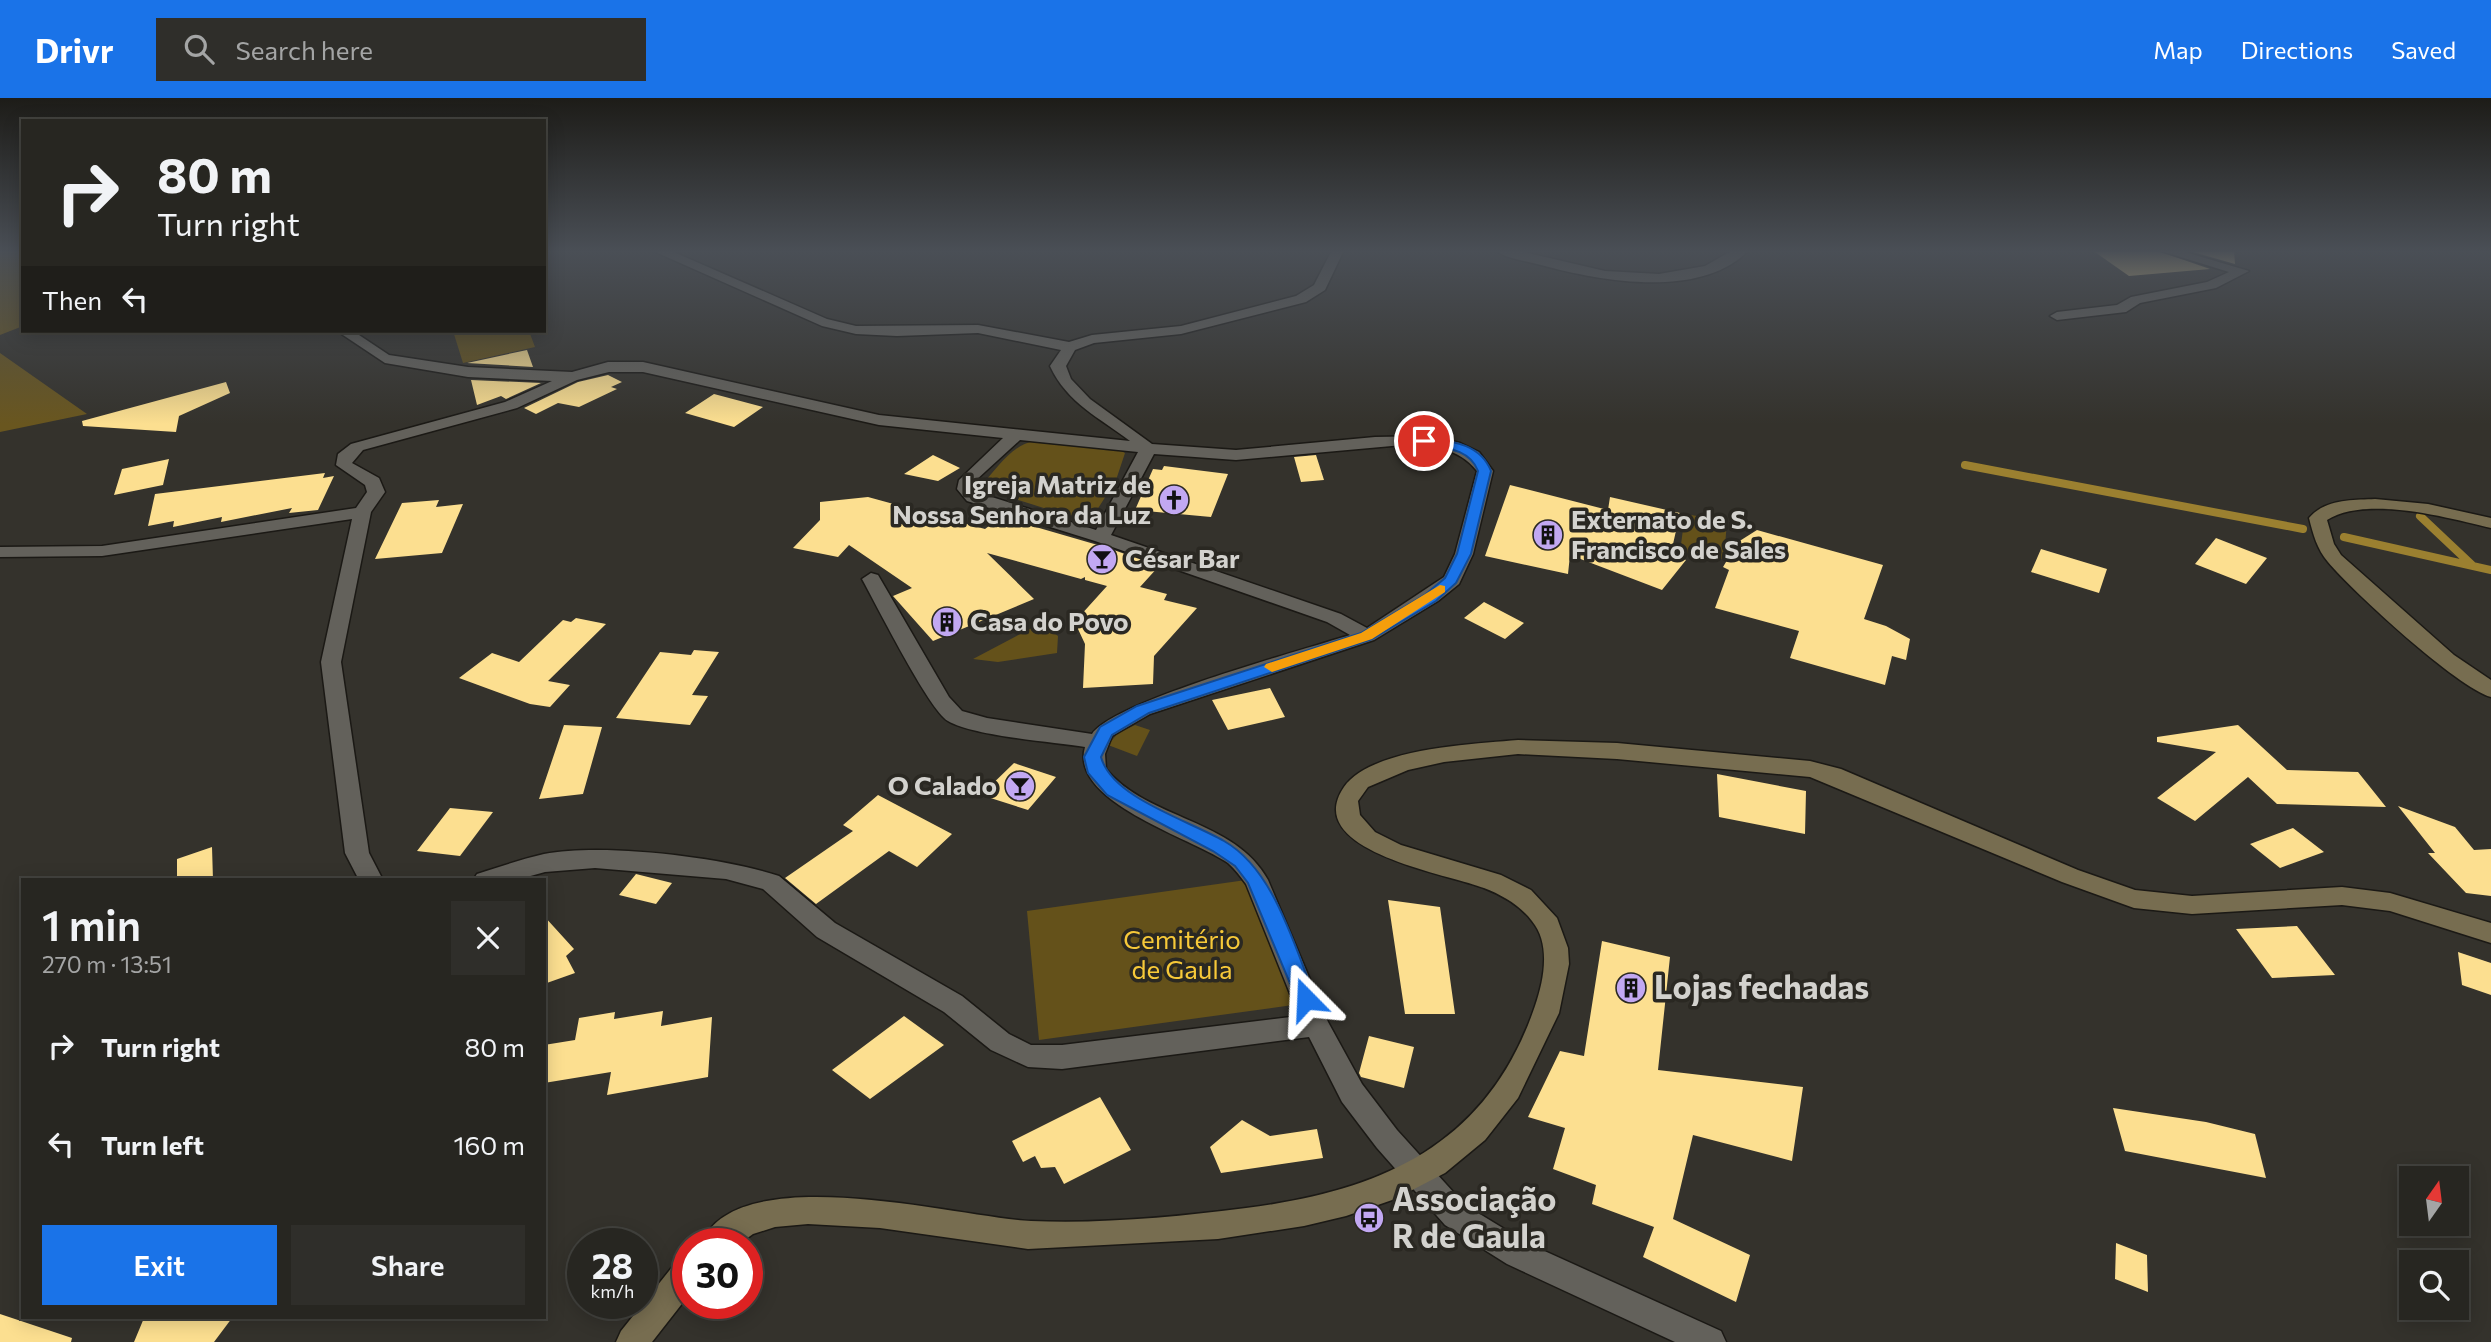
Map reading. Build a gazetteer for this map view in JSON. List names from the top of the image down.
{
  "parks": ["Cemitério de Gaula"],
  "places": {
    "church": ["Igreja Matriz de Nossa Senhora da Luz"],
    "building": ["Externato de S. Francisco de Sales", "Casa do Povo", "Lojas fechadas"],
    "bar": ["César Bar", "O Calado"],
    "bus stop": ["Associação R de Gaula"]
  },
  "north": "top",
  "page": {
    "header": "Drivr",
    "search": "Search here",
    "nav": ["Map", "Directions", "Saved"],
    "turn": ["80 m", "Turn right"],
    "then": "Then",
    "heading": ["1 min", "270 m · 13:51"],
    "list": [
      {
        "name": "Turn right",
        "value": "80 m"
      },
      {
        "name": "Turn left",
        "value": "160 m"
      }
    ],
    "buttons": ["Exit", "Share"],
    "speed": "28 km/h",
    "limit": "30"
  }
}
